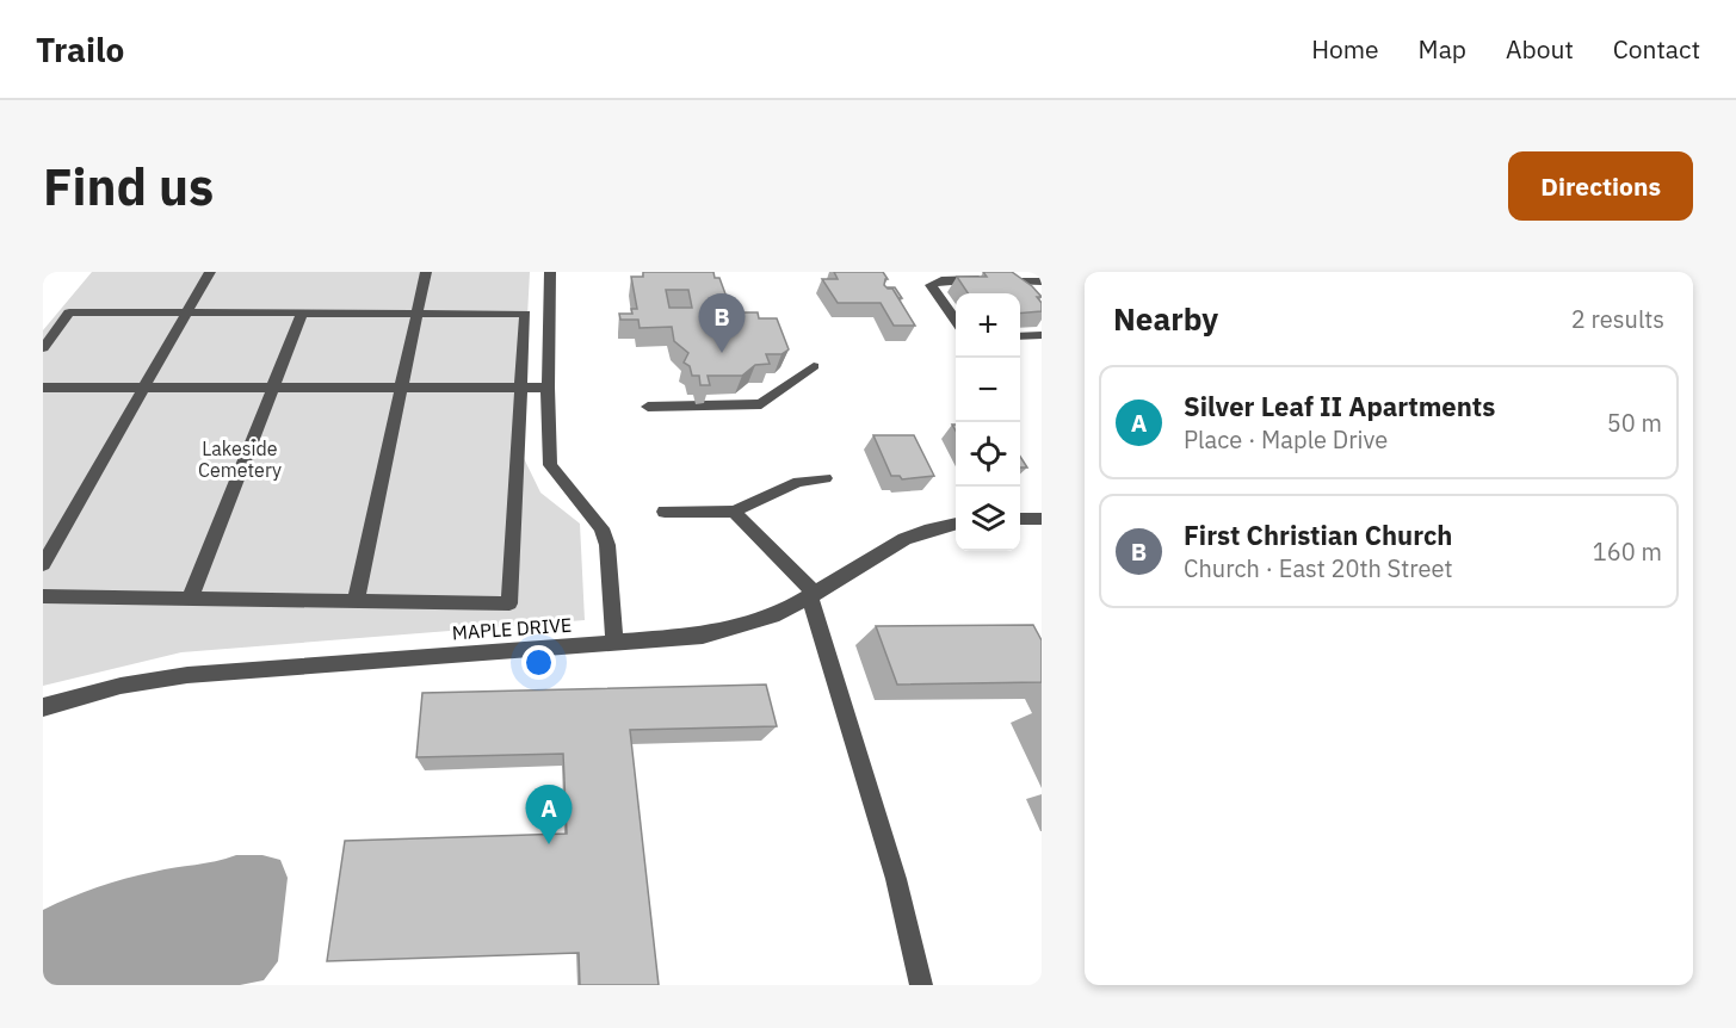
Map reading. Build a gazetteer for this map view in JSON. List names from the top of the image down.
{
  "streets": {
    "street": ["MAPLE DRIVE"]
  },
  "parks": ["Lakeside Cemetery"],
  "page": {
    "header": "Trailo",
    "nav": [
      "Home",
      "Map",
      "About",
      "Contact"
    ],
    "buttons": "Directions",
    "title": "Find us",
    "heading": ["Nearby", "2 results"],
    "map_buttons": ["+", "−"],
    "pins": ["B", "A"],
    "list": [
      {
        "mark": "A",
        "name": "Silver Leaf II Apartments",
        "note": "Place · Maple Drive",
        "value": "50 m"
      },
      {
        "mark": "B",
        "name": "First Christian Church",
        "note": "Church · East 20th Street",
        "value": "160 m"
      }
    ]
  }
}
